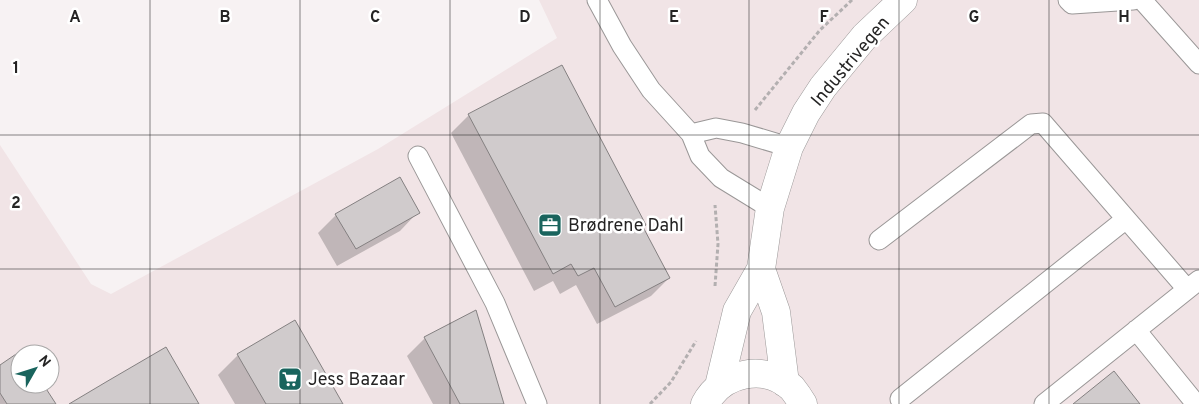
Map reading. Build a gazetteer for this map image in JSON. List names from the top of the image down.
{
  "streets": {
    "street": ["Industrivegen"]
  },
  "places": {
    "office": ["Brødrene Dahl"],
    "supermarket": ["Jess Bazaar"]
  },
  "north": "top right",
  "grid": {
    "columns": [
      "A",
      "B",
      "C",
      "D",
      "E",
      "F",
      "G",
      "H"
    ],
    "rows": ["1", "2"]
  }
}
